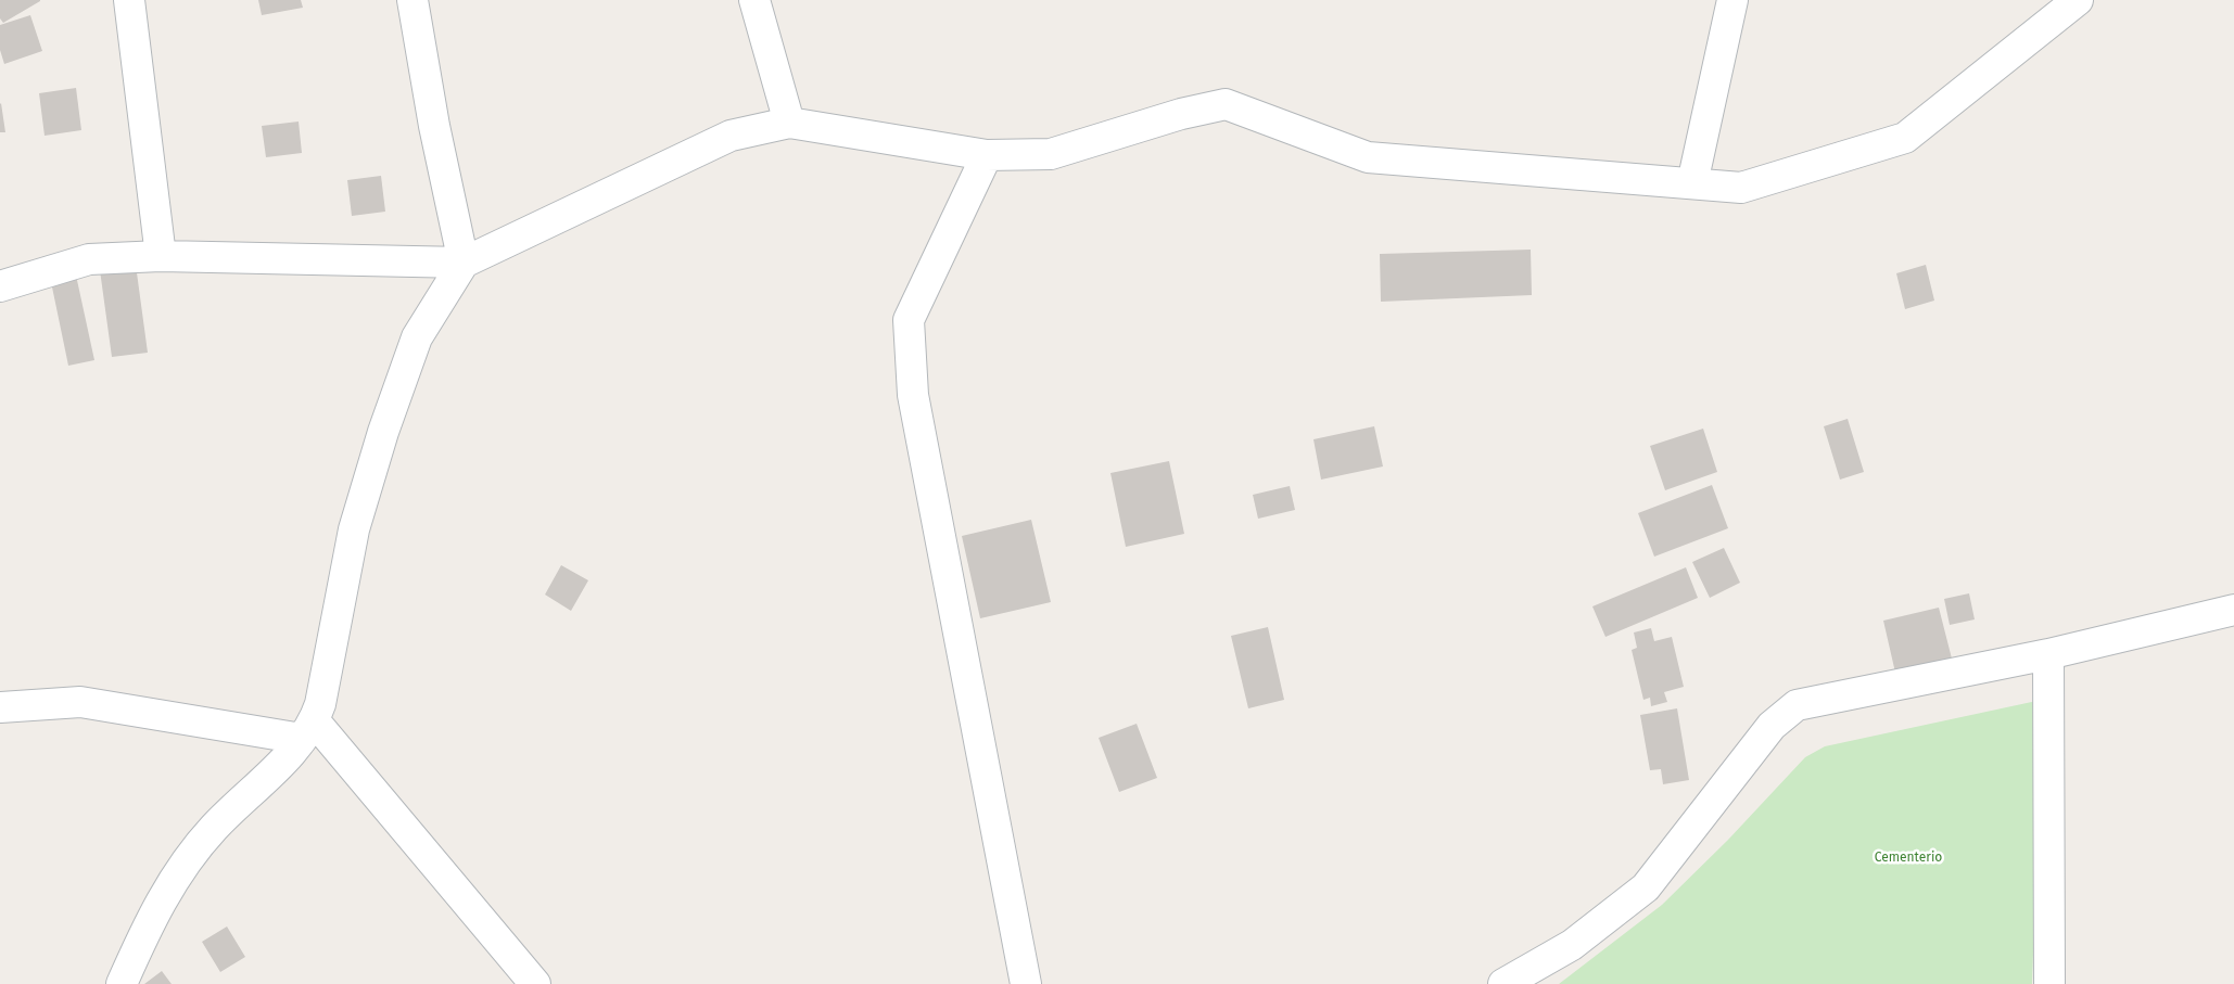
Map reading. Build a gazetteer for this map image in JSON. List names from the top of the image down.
{
  "parks": ["Cementerio"]
}
